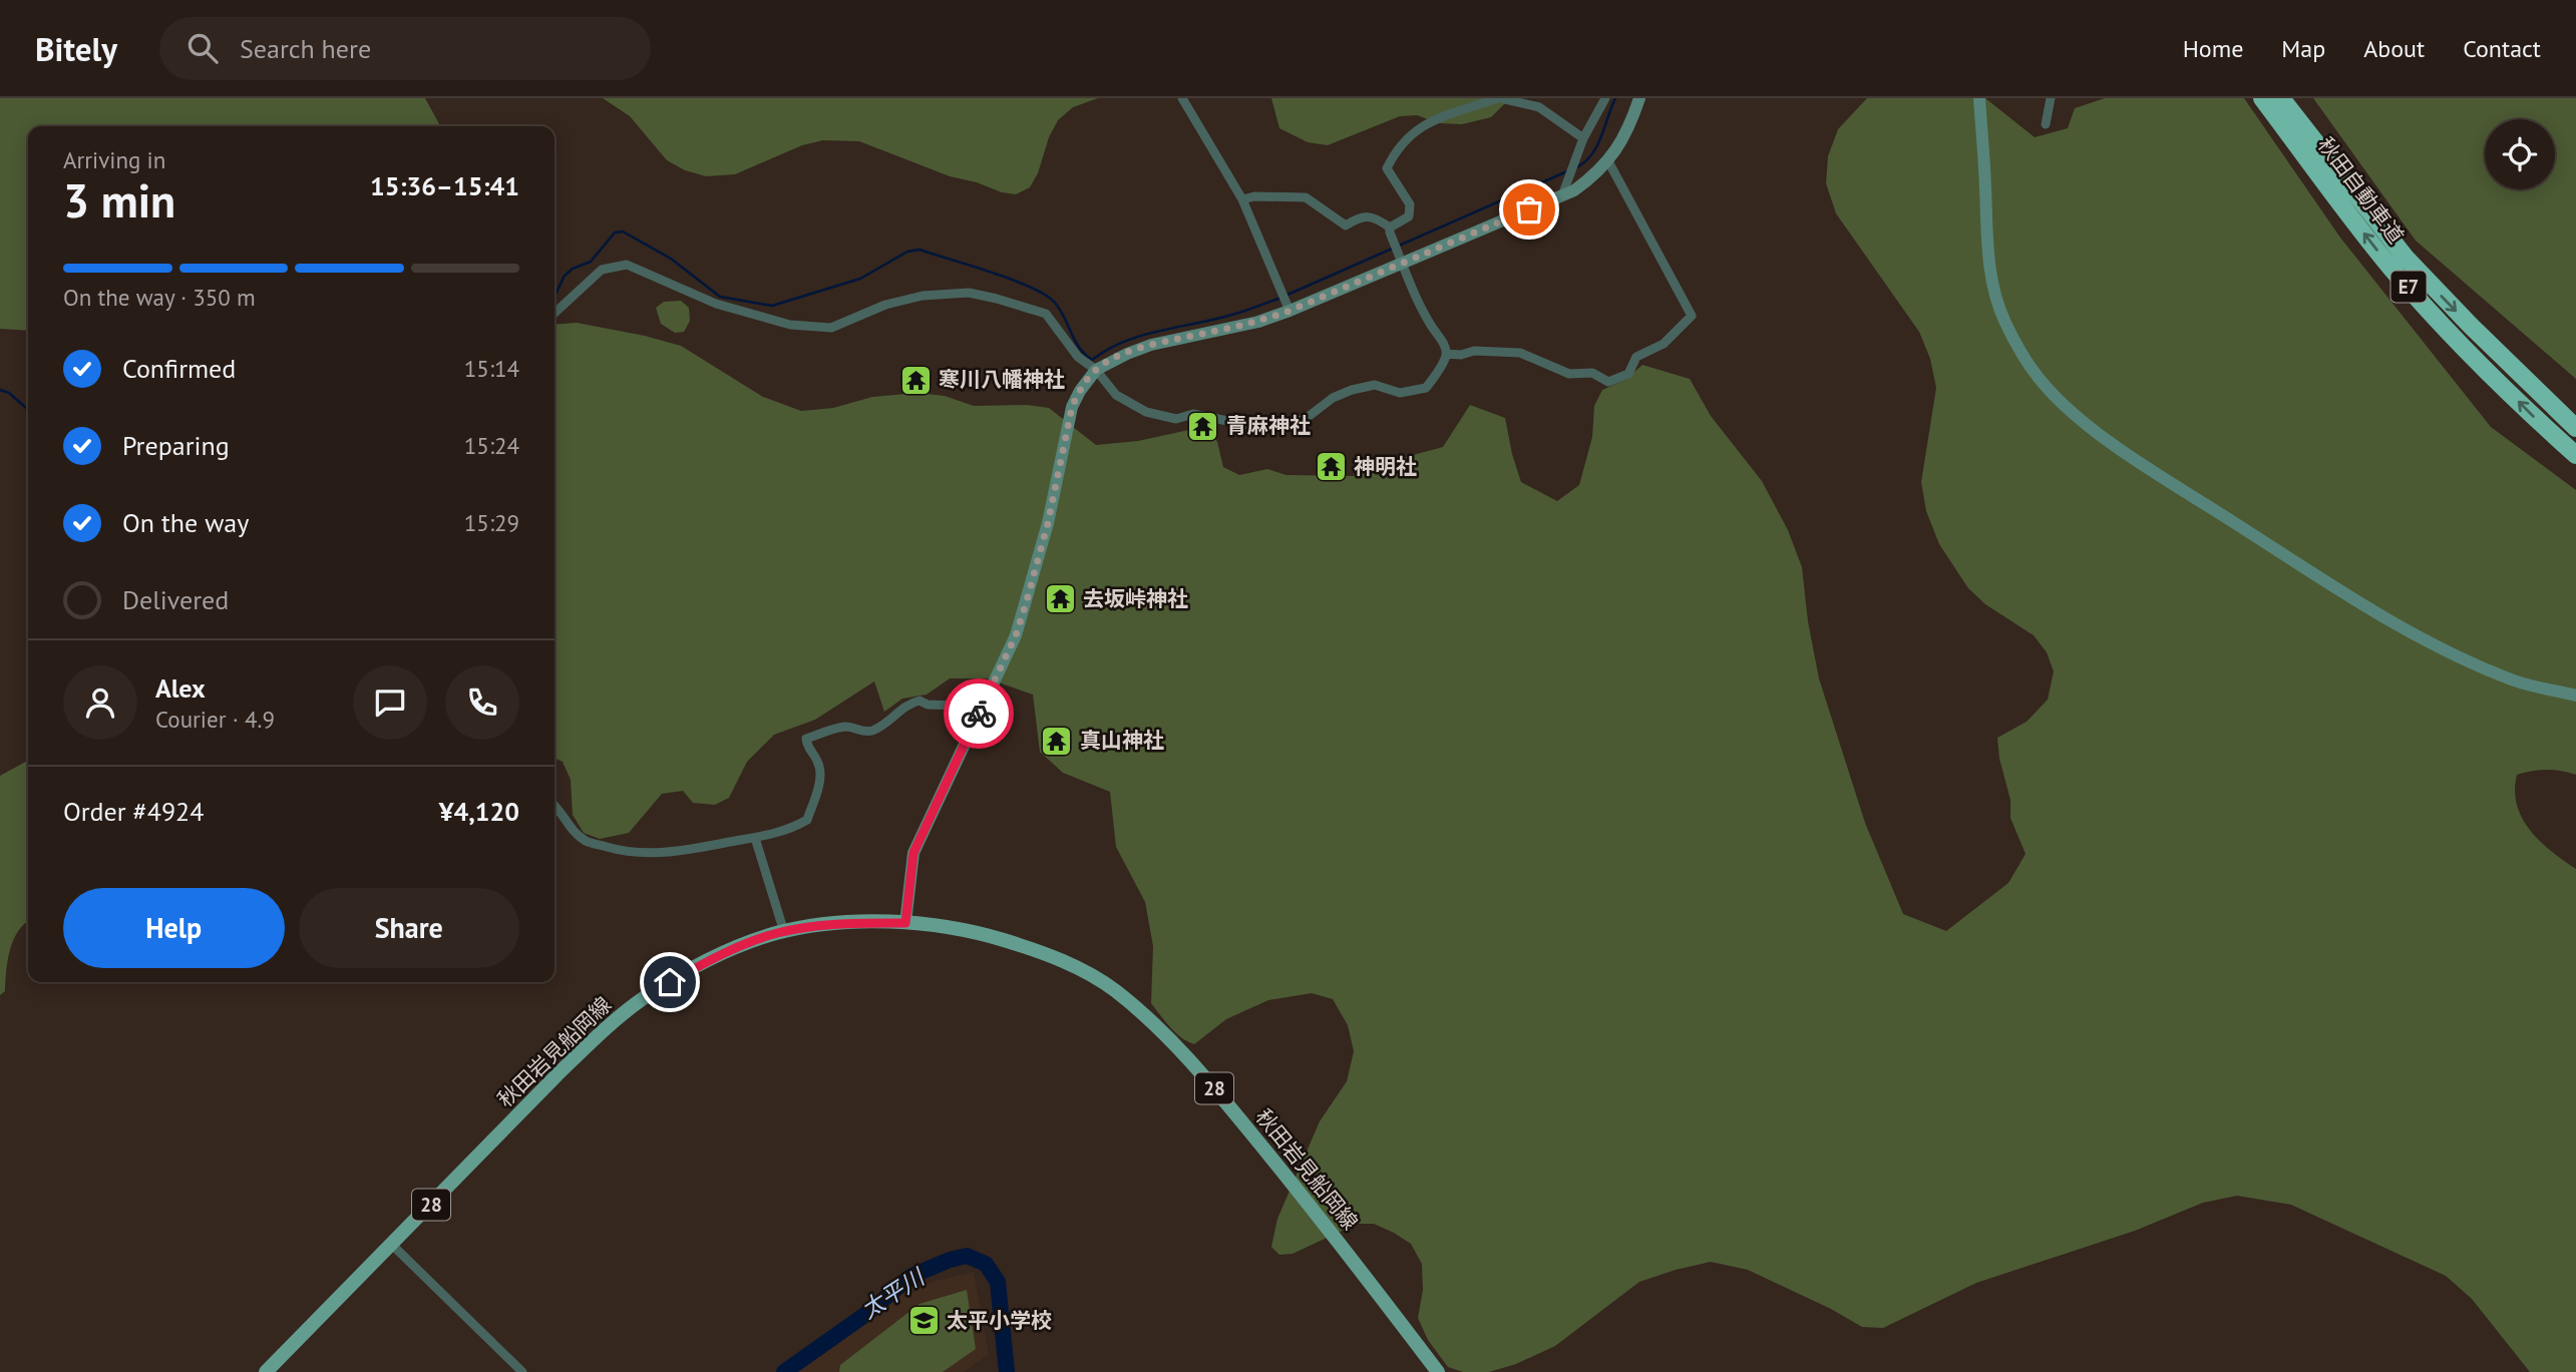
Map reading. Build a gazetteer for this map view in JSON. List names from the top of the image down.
{
  "streets": {
    "highway": ["秋田自動車道", "E7"],
    "main road": ["秋田岩見船岡線", "28"]
  },
  "water": ["太平川"],
  "places": {
    "temple": [
      "寒川八幡神社",
      "青麻神社",
      "神明社",
      "去坂峠神社",
      "真山神社"
    ],
    "school or university": ["太平小学校"]
  },
  "page": {
    "header": "Bitely",
    "search": "Search here",
    "nav": [
      "Home",
      "Map",
      "About",
      "Contact"
    ],
    "heading": ["3 min", "Arriving in", "15:36–15:41"],
    "panel": [
      "Alex",
      "Courier · 4.9",
      "Order #4924",
      "¥4,120"
    ],
    "bar": "On the way · 350 m",
    "list": [
      ["Confirmed", "15:14"],
      ["Preparing", "15:24"],
      ["On the way", "15:29"],
      "Delivered"
    ],
    "buttons": ["Help", "Share"]
  }
}
